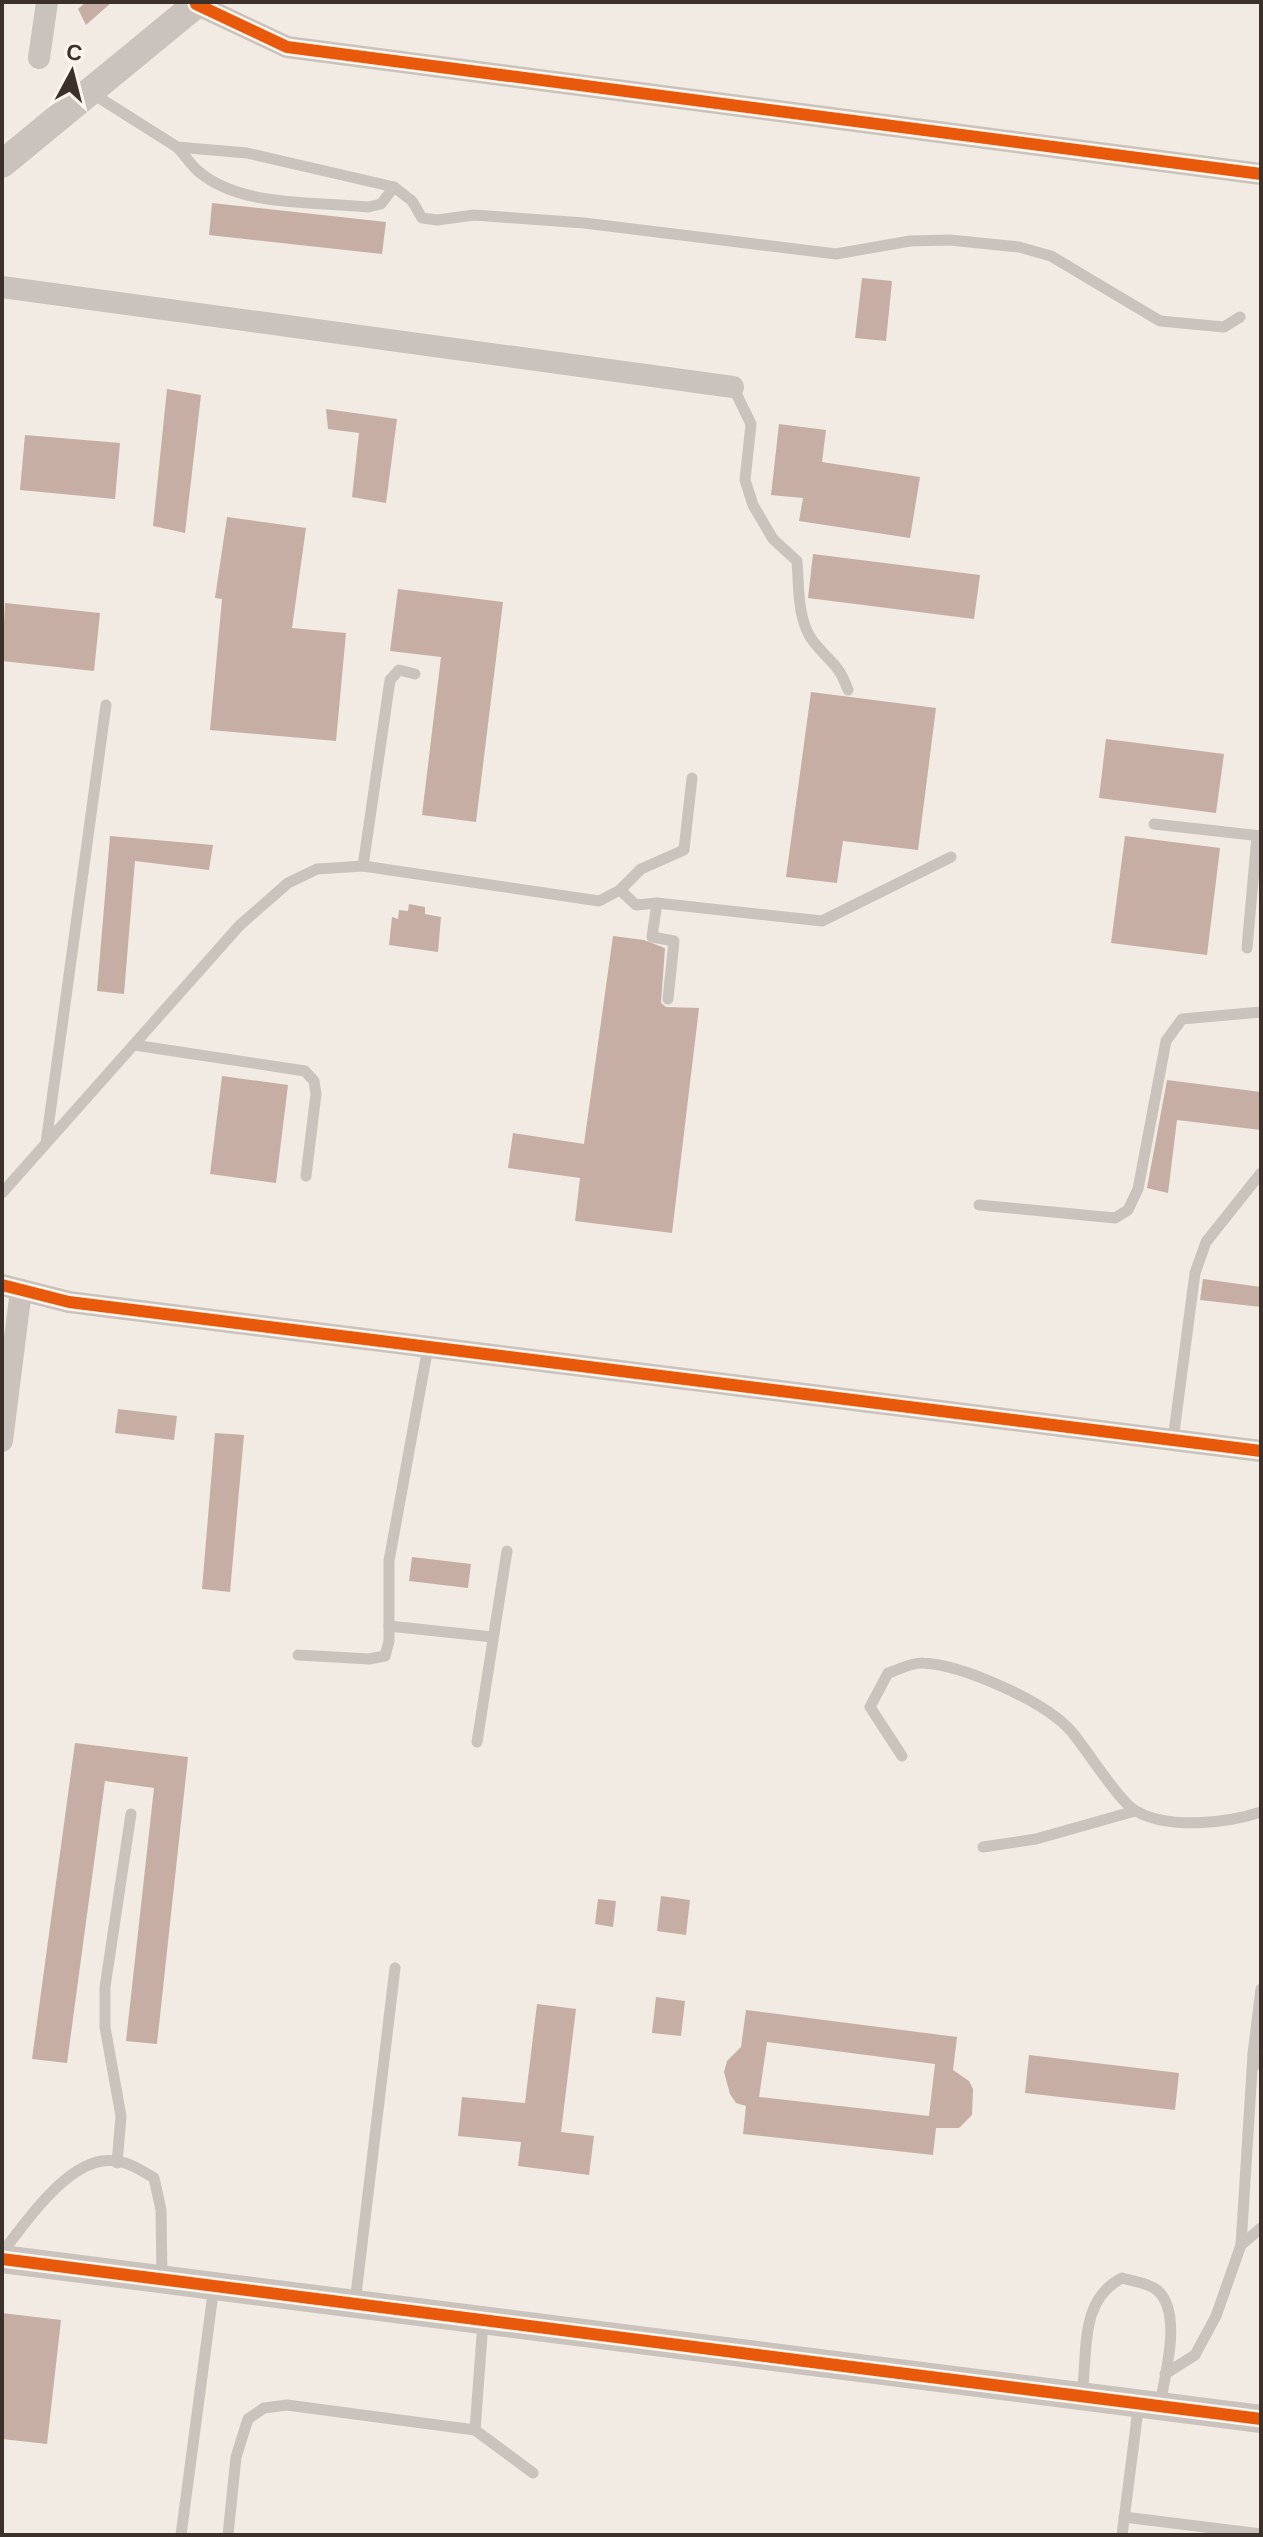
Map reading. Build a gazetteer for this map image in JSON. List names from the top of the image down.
{
  "north": "top"
}
